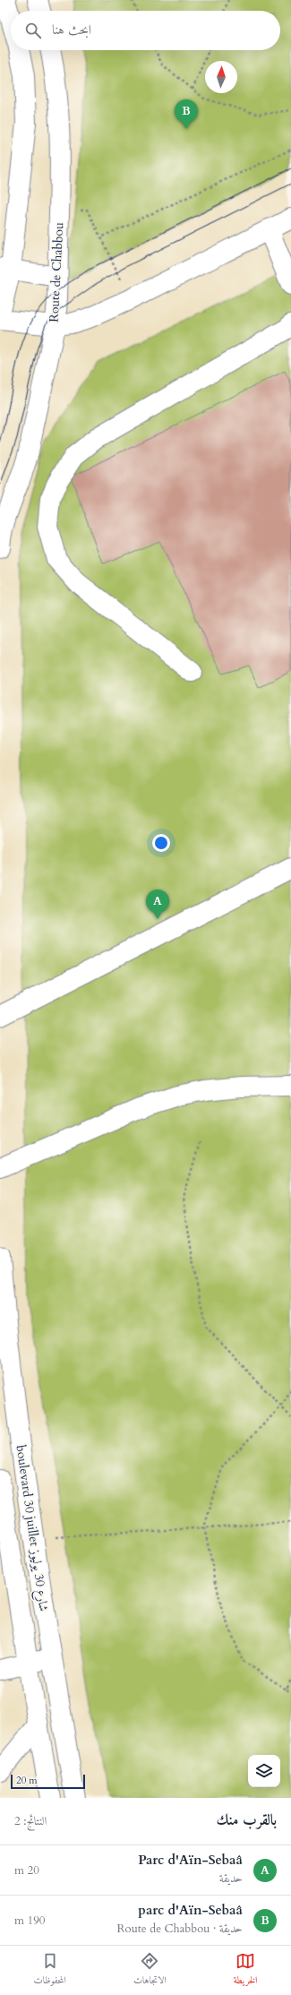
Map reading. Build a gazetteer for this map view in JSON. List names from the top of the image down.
{
  "streets": {
    "street": ["Route de Chabbou", "boulevard 30 juillet شارع 30 يوليوز"]
  },
  "scale_bar": "20 m",
  "north": "top",
  "page": {
    "search": "ابحث هنا",
    "pins": ["B", "A"],
    "scale": "20 m",
    "heading": ["بالقرب منك", "النتائج: 2"],
    "list": [
      {
        "mark": "A",
        "name": "Parc d'Aïn-Sebaâ",
        "note": "حديقة",
        "value": "20 m"
      },
      {
        "mark": "B",
        "name": "parc d'Aïn-Sebaâ",
        "note": "حديقة · Route de Chabbou",
        "value": "190 m"
      }
    ],
    "nav": ["الخريطة", "الاتجاهات", "المحفوظات"]
  }
}
